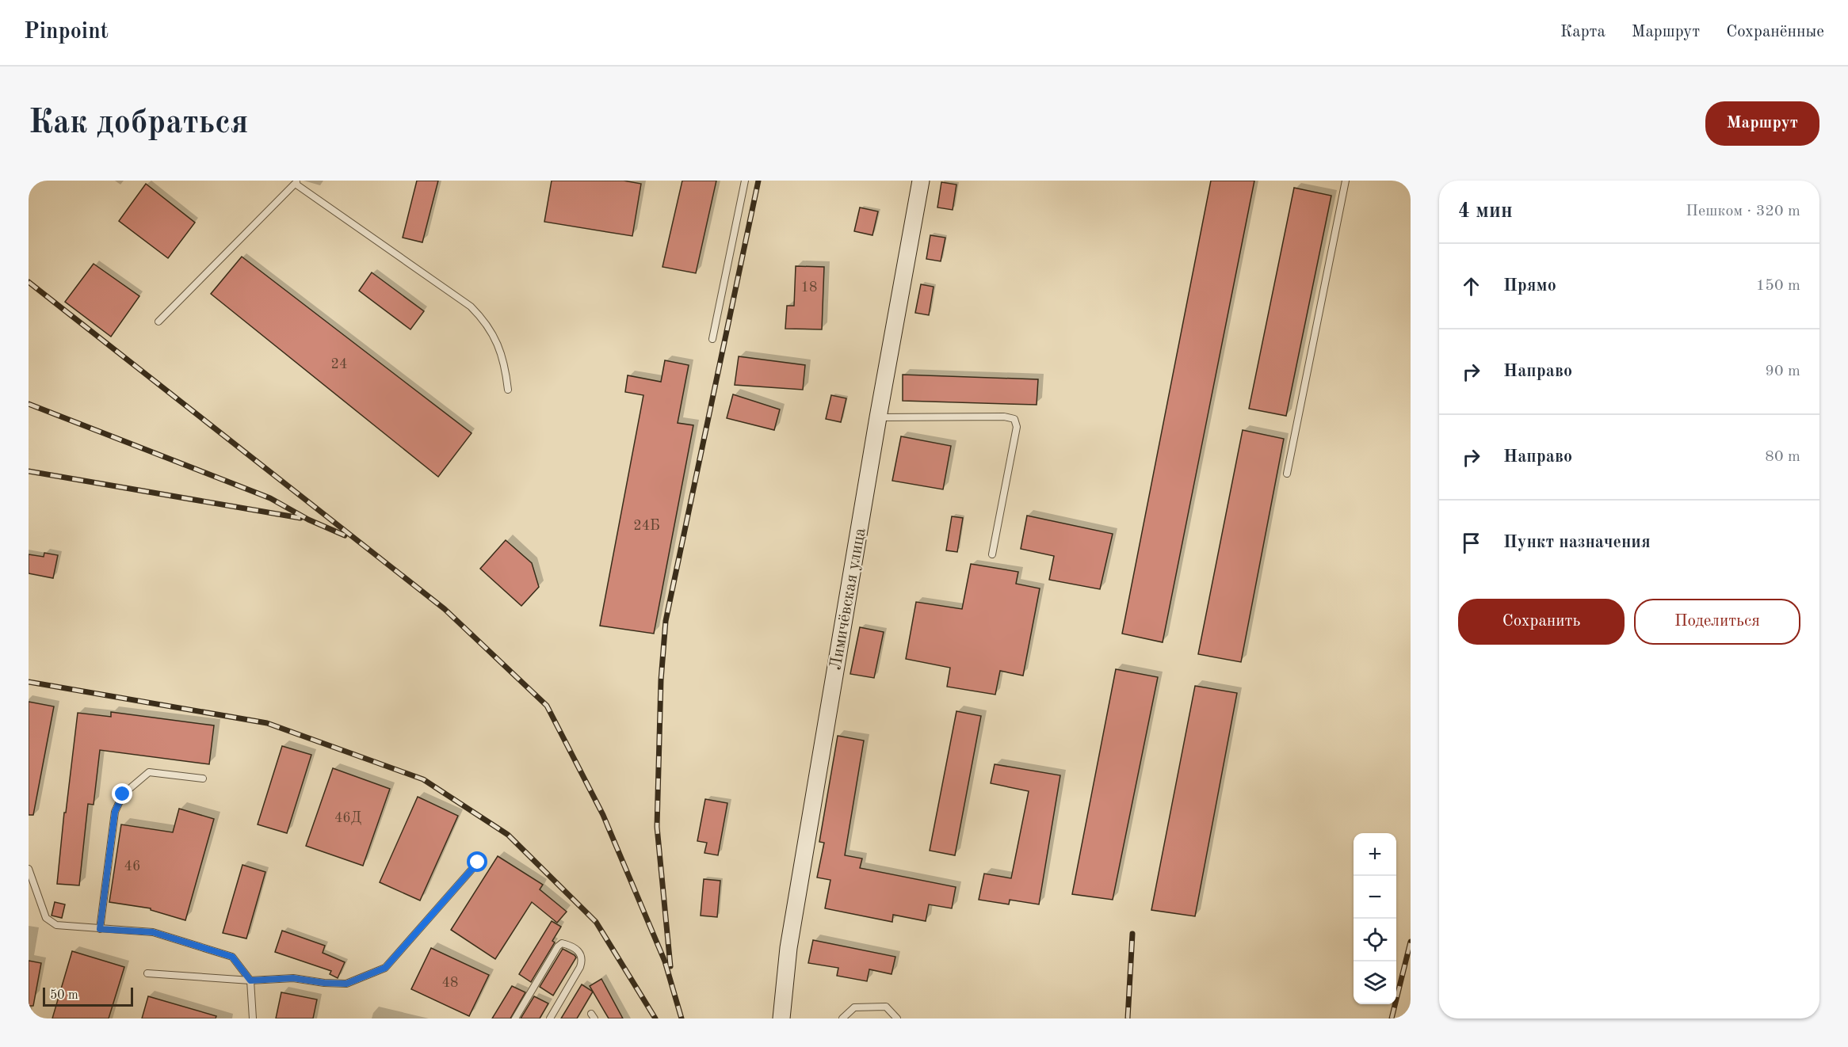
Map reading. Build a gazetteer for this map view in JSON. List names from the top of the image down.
{
  "streets": {
    "main road": ["Лимичёвская улица"]
  },
  "house_numbers": [
    "18",
    "24",
    "24Б",
    "46Д",
    "46",
    "48"
  ],
  "scale_bar": "50 m",
  "page": {
    "header": "Pinpoint",
    "nav": ["Карта", "Маршрут", "Сохранённые"],
    "buttons": [
      "Маршрут",
      ["Сохранить", "Поделиться"]
    ],
    "title": "Как добраться",
    "heading": ["4 мин", "Пешком · 320 m"],
    "list": [
      ["Прямо", "150 m"],
      ["Направо", "90 m"],
      ["Направо", "80 m"],
      "Пункт назначения"
    ],
    "map_buttons": ["+", "−"],
    "scale": "50 m"
  }
}
